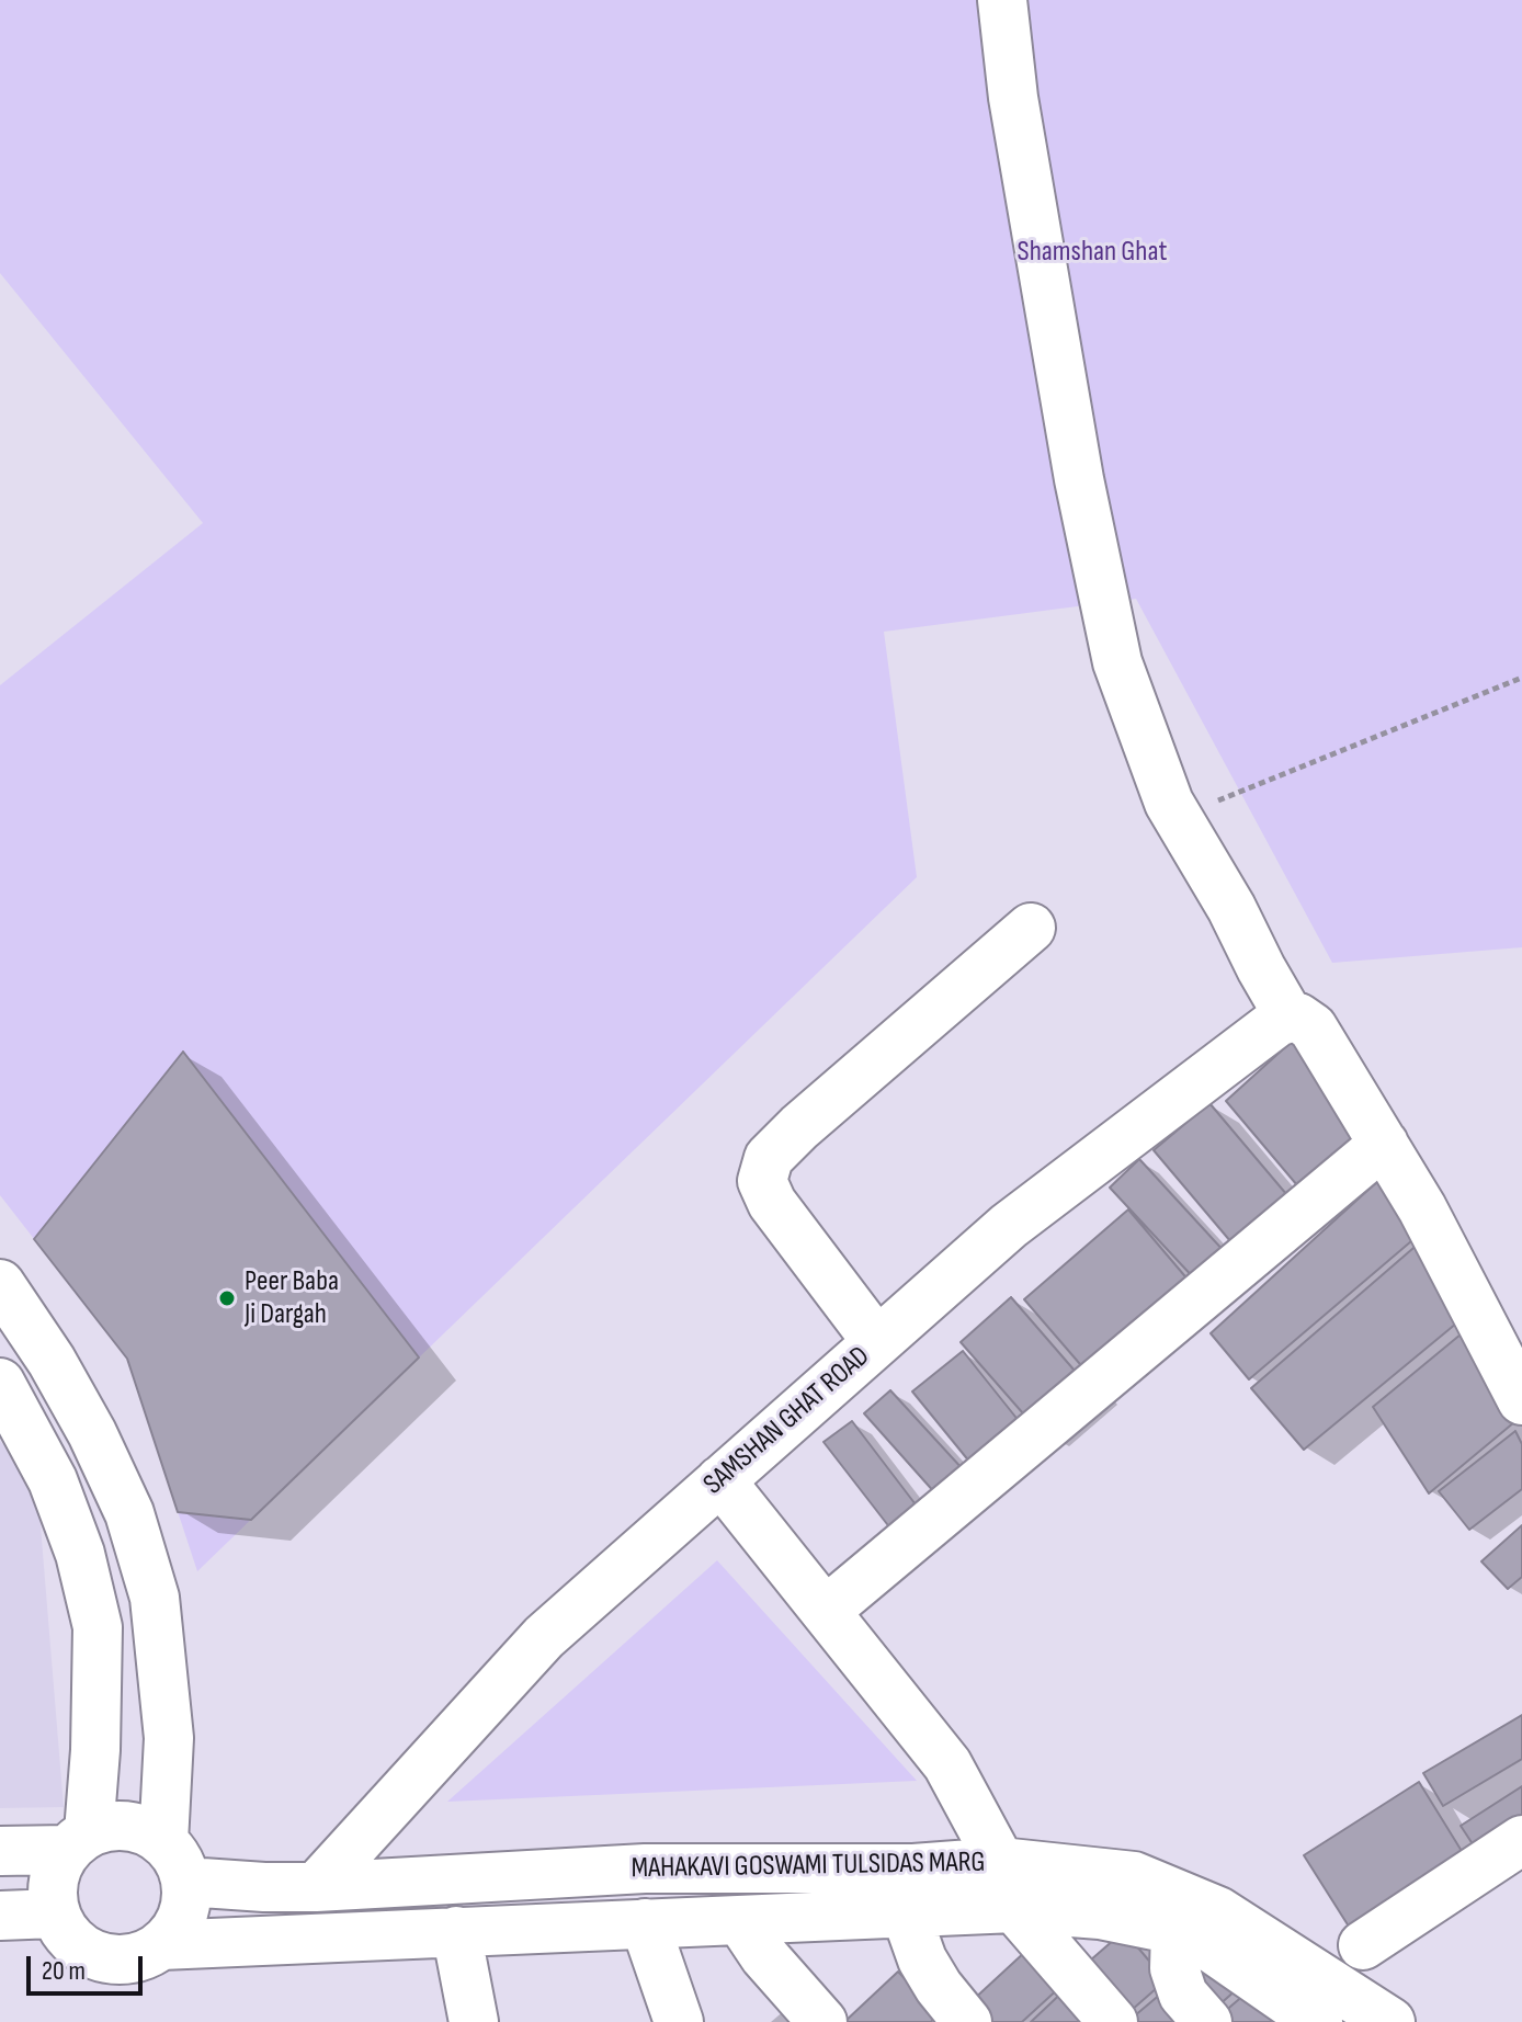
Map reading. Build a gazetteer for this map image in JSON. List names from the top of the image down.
{
  "streets": {
    "street": ["SAMSHAN GHAT ROAD", "MAHAKAVI GOSWAMI TULSIDAS MARG"]
  },
  "crossings": [
    ["SAMSHAN GHAT ROAD", "MAHAKAVI GOSWAMI TULSIDAS MARG"]
  ],
  "parks": ["Shamshan Ghat"],
  "places": ["Peer Baba Ji Dargah"],
  "scale_bar": "20 m"
}
